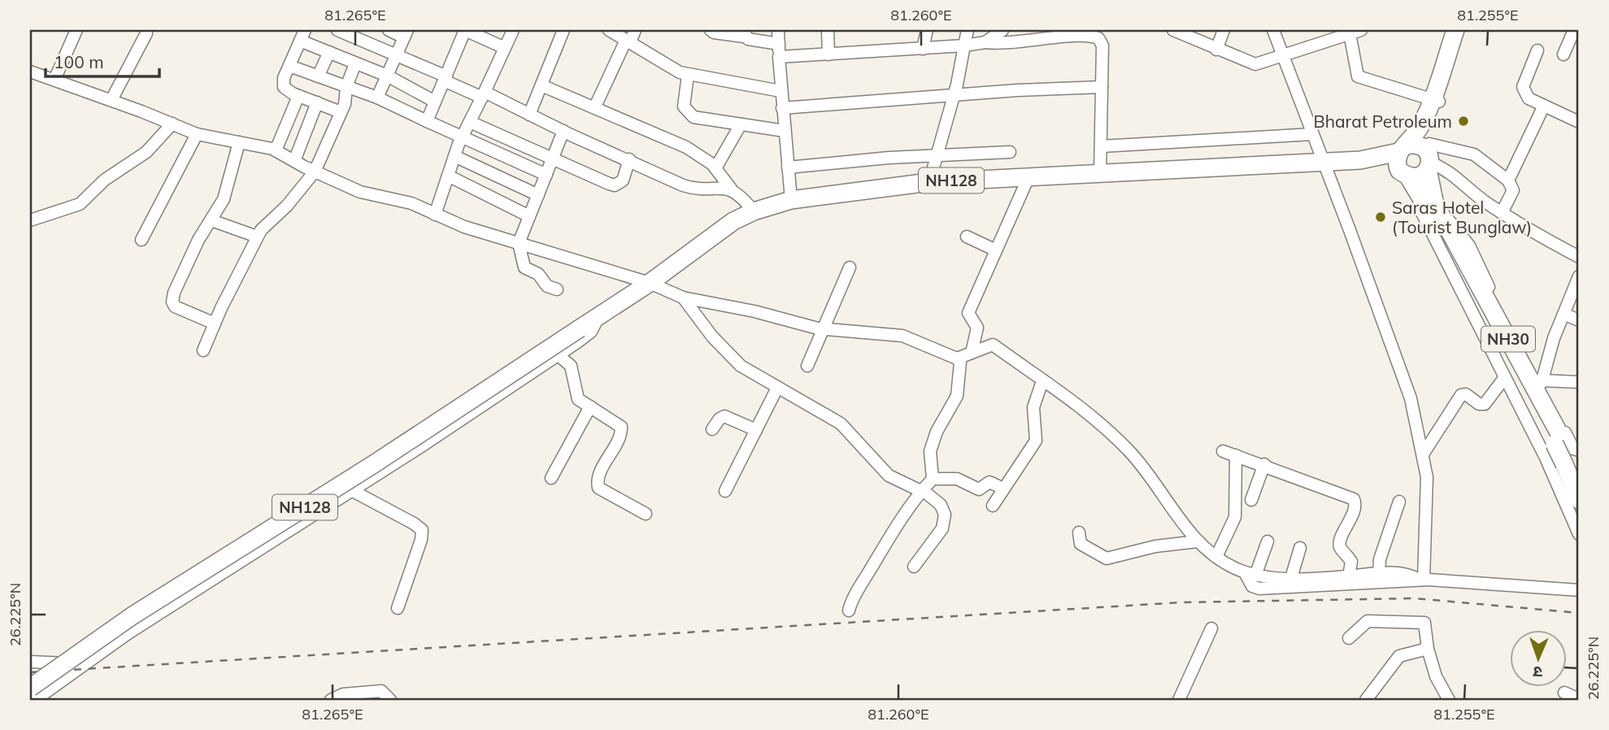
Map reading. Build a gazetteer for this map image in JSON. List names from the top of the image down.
{
  "streets": {
    "highway": ["NH128", "NH30"]
  },
  "crossings": [
    ["NH128", "NH30"]
  ],
  "places": ["Bharat Petroleum", "Saras Hotel (Tourist Bunglaw)"],
  "scale_bar": "100 m",
  "north": "bottom",
  "coordinates": [
    "81.265°E",
    "81.260°E",
    "81.255°E",
    "26.225°N"
  ]
}
